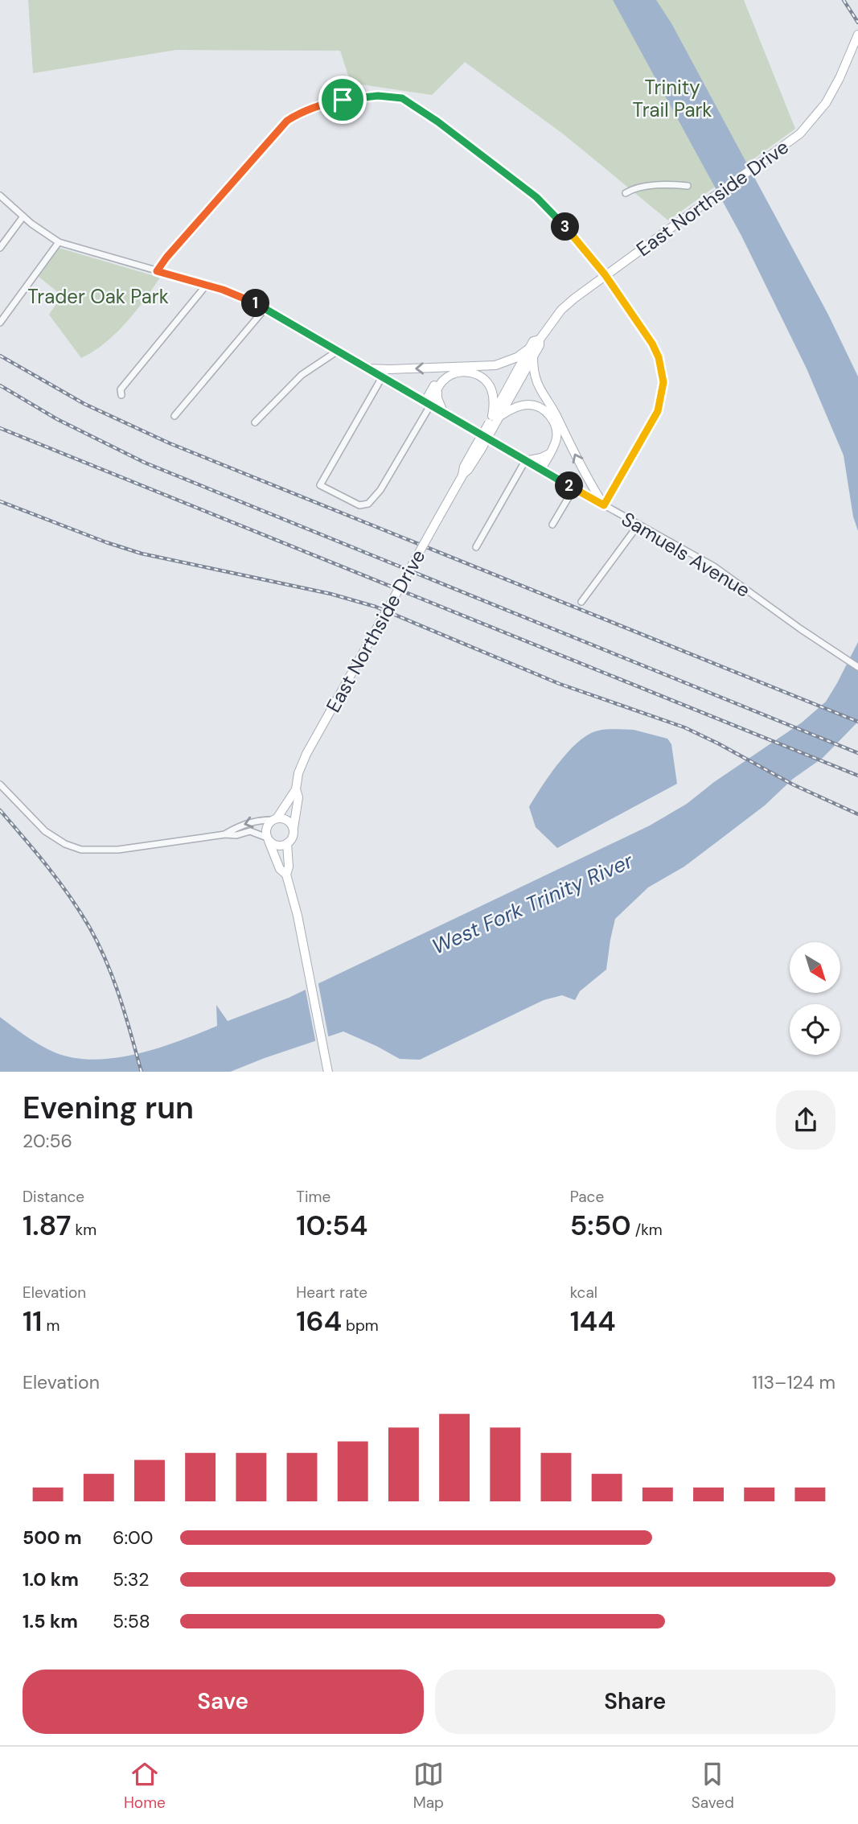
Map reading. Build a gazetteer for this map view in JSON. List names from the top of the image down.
{
  "streets": {
    "street": ["East Northside Drive", "Samuels Avenue"]
  },
  "water": ["West Fork Trinity River"],
  "parks": ["Trinity Trail Park", "Trader Oak Park"],
  "north": "bottom right",
  "page": {
    "pins": ["3", "1", "2"],
    "heading": ["Evening run", "20:56"],
    "stats": [
      ["Distance", "1.87 km"],
      ["Time", "10:54"],
      ["Pace", "5:50 /km"],
      ["Elevation", "11 m"],
      ["Heart rate", "164 bpm"],
      ["kcal", "144"]
    ],
    "chart": ["Elevation", "113–124 m"],
    "list": [
      {
        "name": "500 m",
        "note": "6:00"
      },
      {
        "name": "1.0 km",
        "note": "5:32"
      },
      {
        "name": "1.5 km",
        "note": "5:58"
      }
    ],
    "buttons": ["Save", "Share"],
    "tabs": ["Home", "Map", "Saved"]
  }
}
